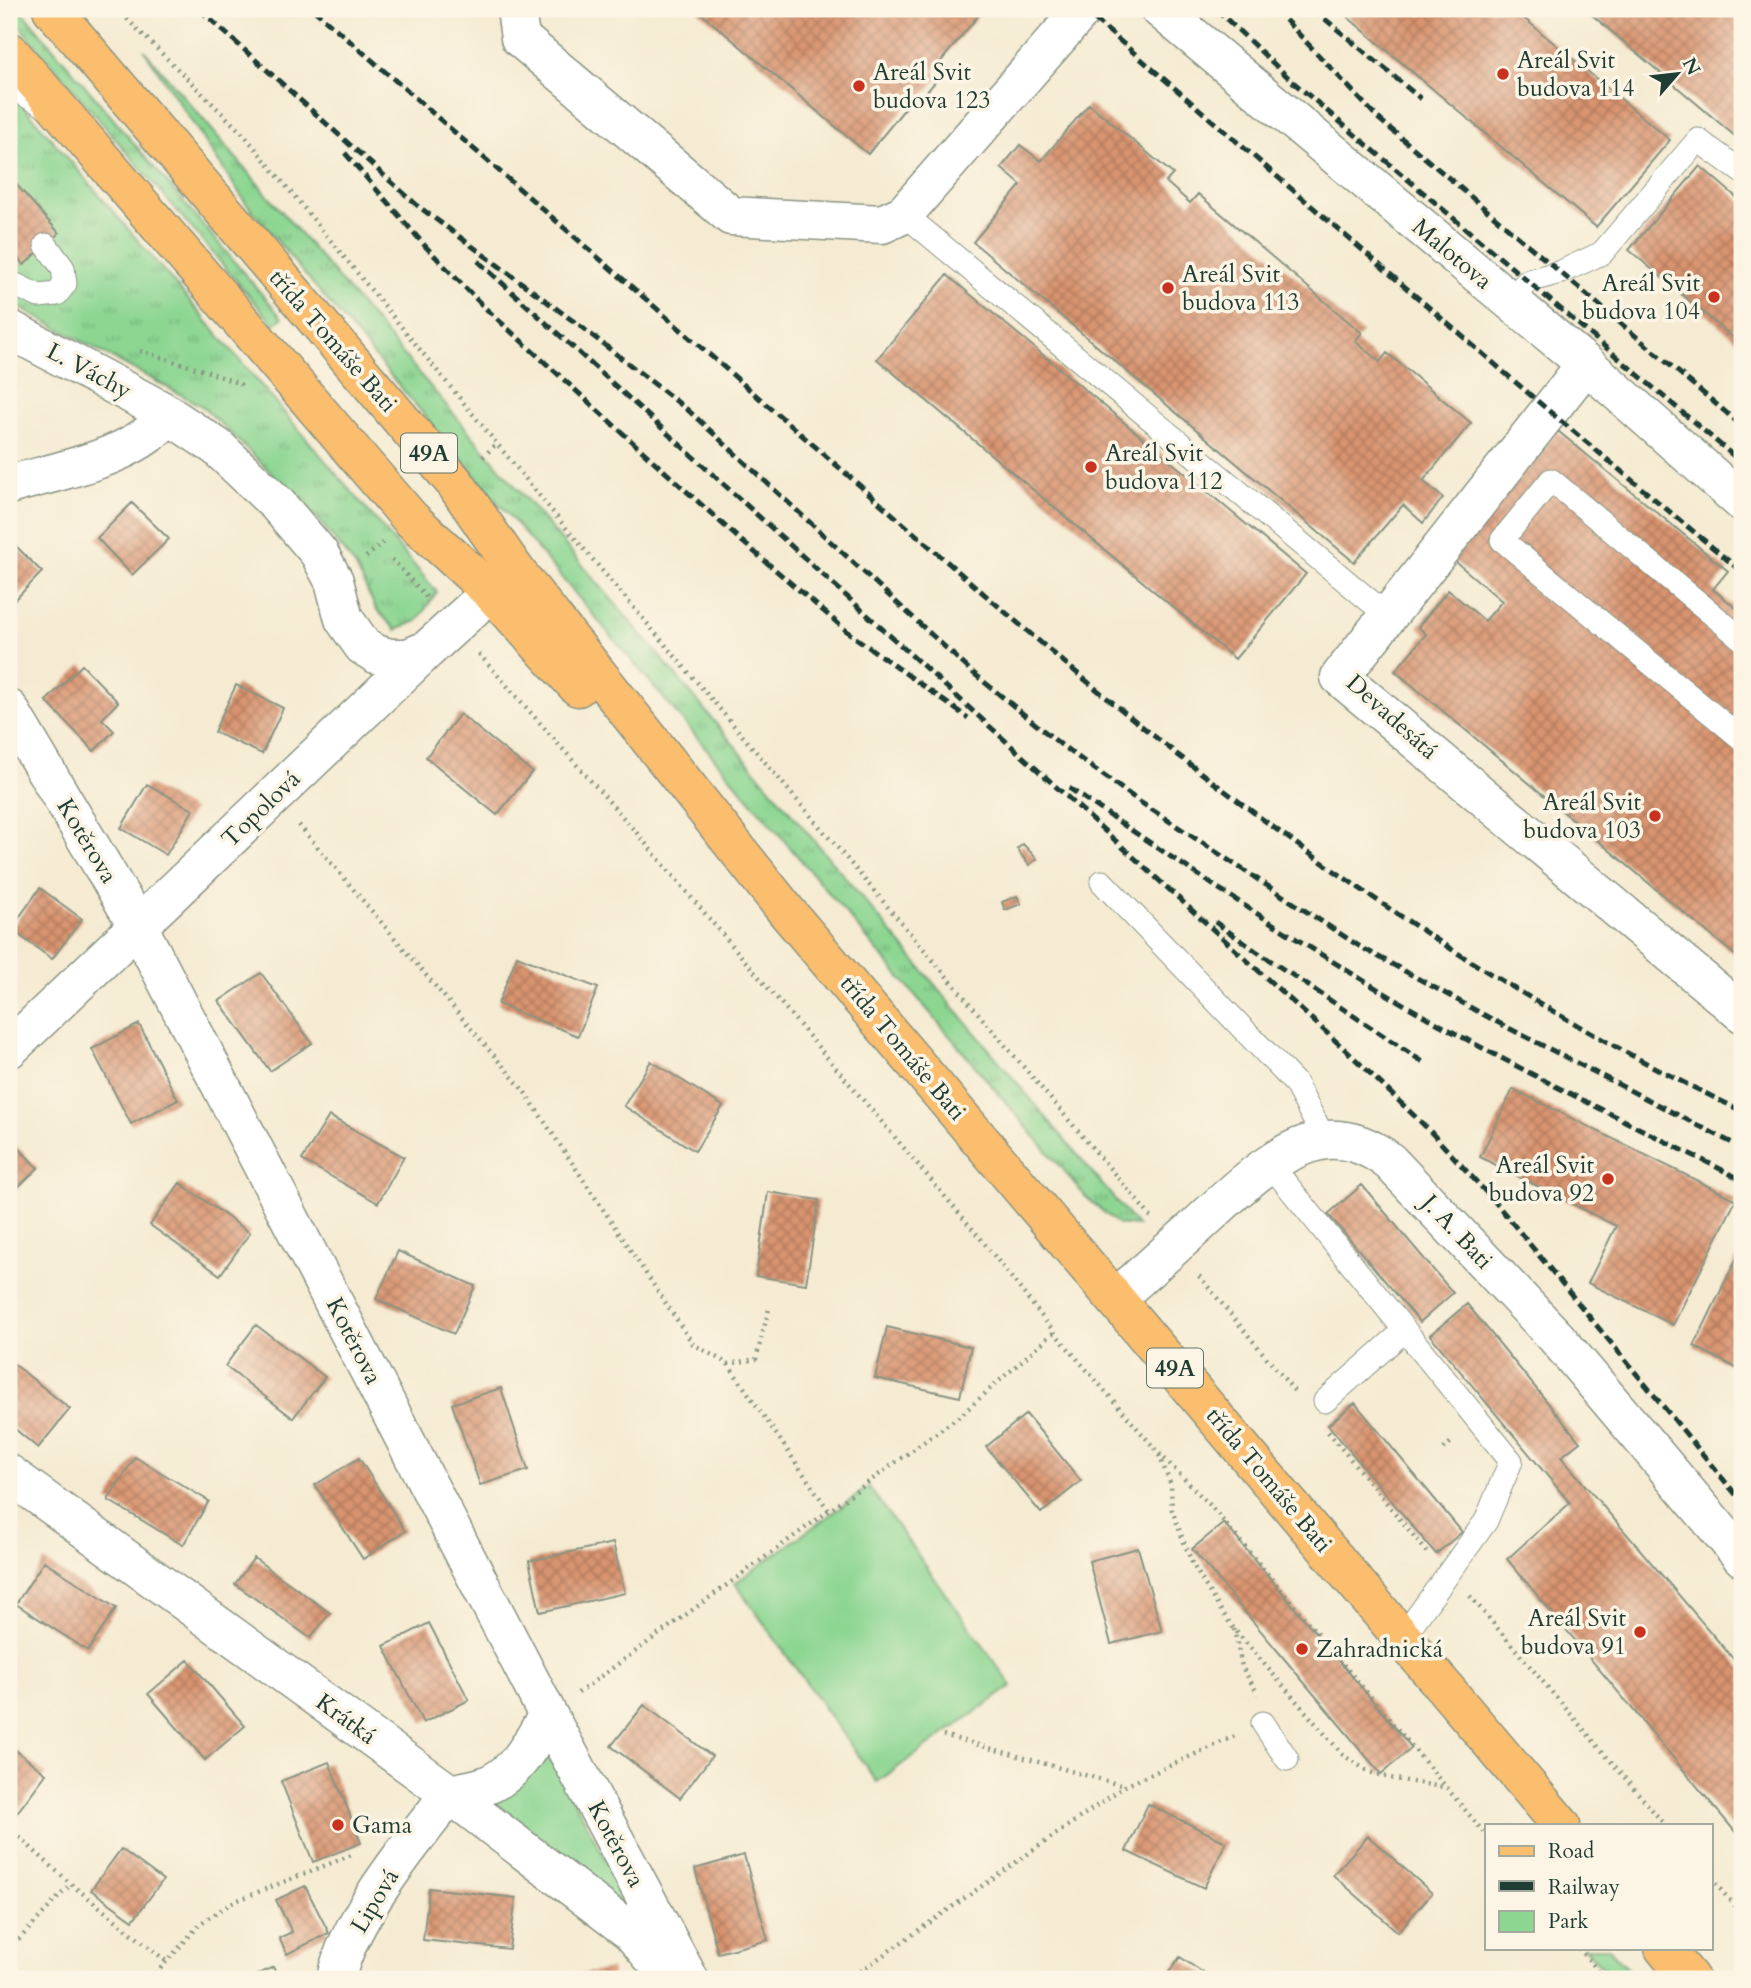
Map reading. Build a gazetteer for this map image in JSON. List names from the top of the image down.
{
  "streets": {
    "main road": ["třída Tomáše Bati", "49A"],
    "street": [
      "Malotova",
      "L. Váchy",
      "Devadesátá",
      "Topolová",
      "Kotěrova",
      "J. A. Bati",
      "Krátká",
      "Lipová"
    ]
  },
  "crossings": [
    ["Malotova", "Devadesátá"],
    ["třída Tomáše Bati", "Topolová"],
    ["třída Tomáše Bati", "J. A. Bati"],
    ["L. Váchy", "Topolová"],
    ["Topolová", "Kotěrova"],
    ["Krátká", "Lipová"]
  ],
  "places": [
    "Areál Svit budova 114",
    "Areál Svit budova 123",
    "Areál Svit budova 113",
    "Areál Svit budova 104",
    "Areál Svit budova 112",
    "Areál Svit budova 103",
    "Areál Svit budova 92",
    "Areál Svit budova 91",
    "Zahradnická",
    "Gama"
  ],
  "legend": ["Road", "Railway", "Park"],
  "north": "top right"
}
